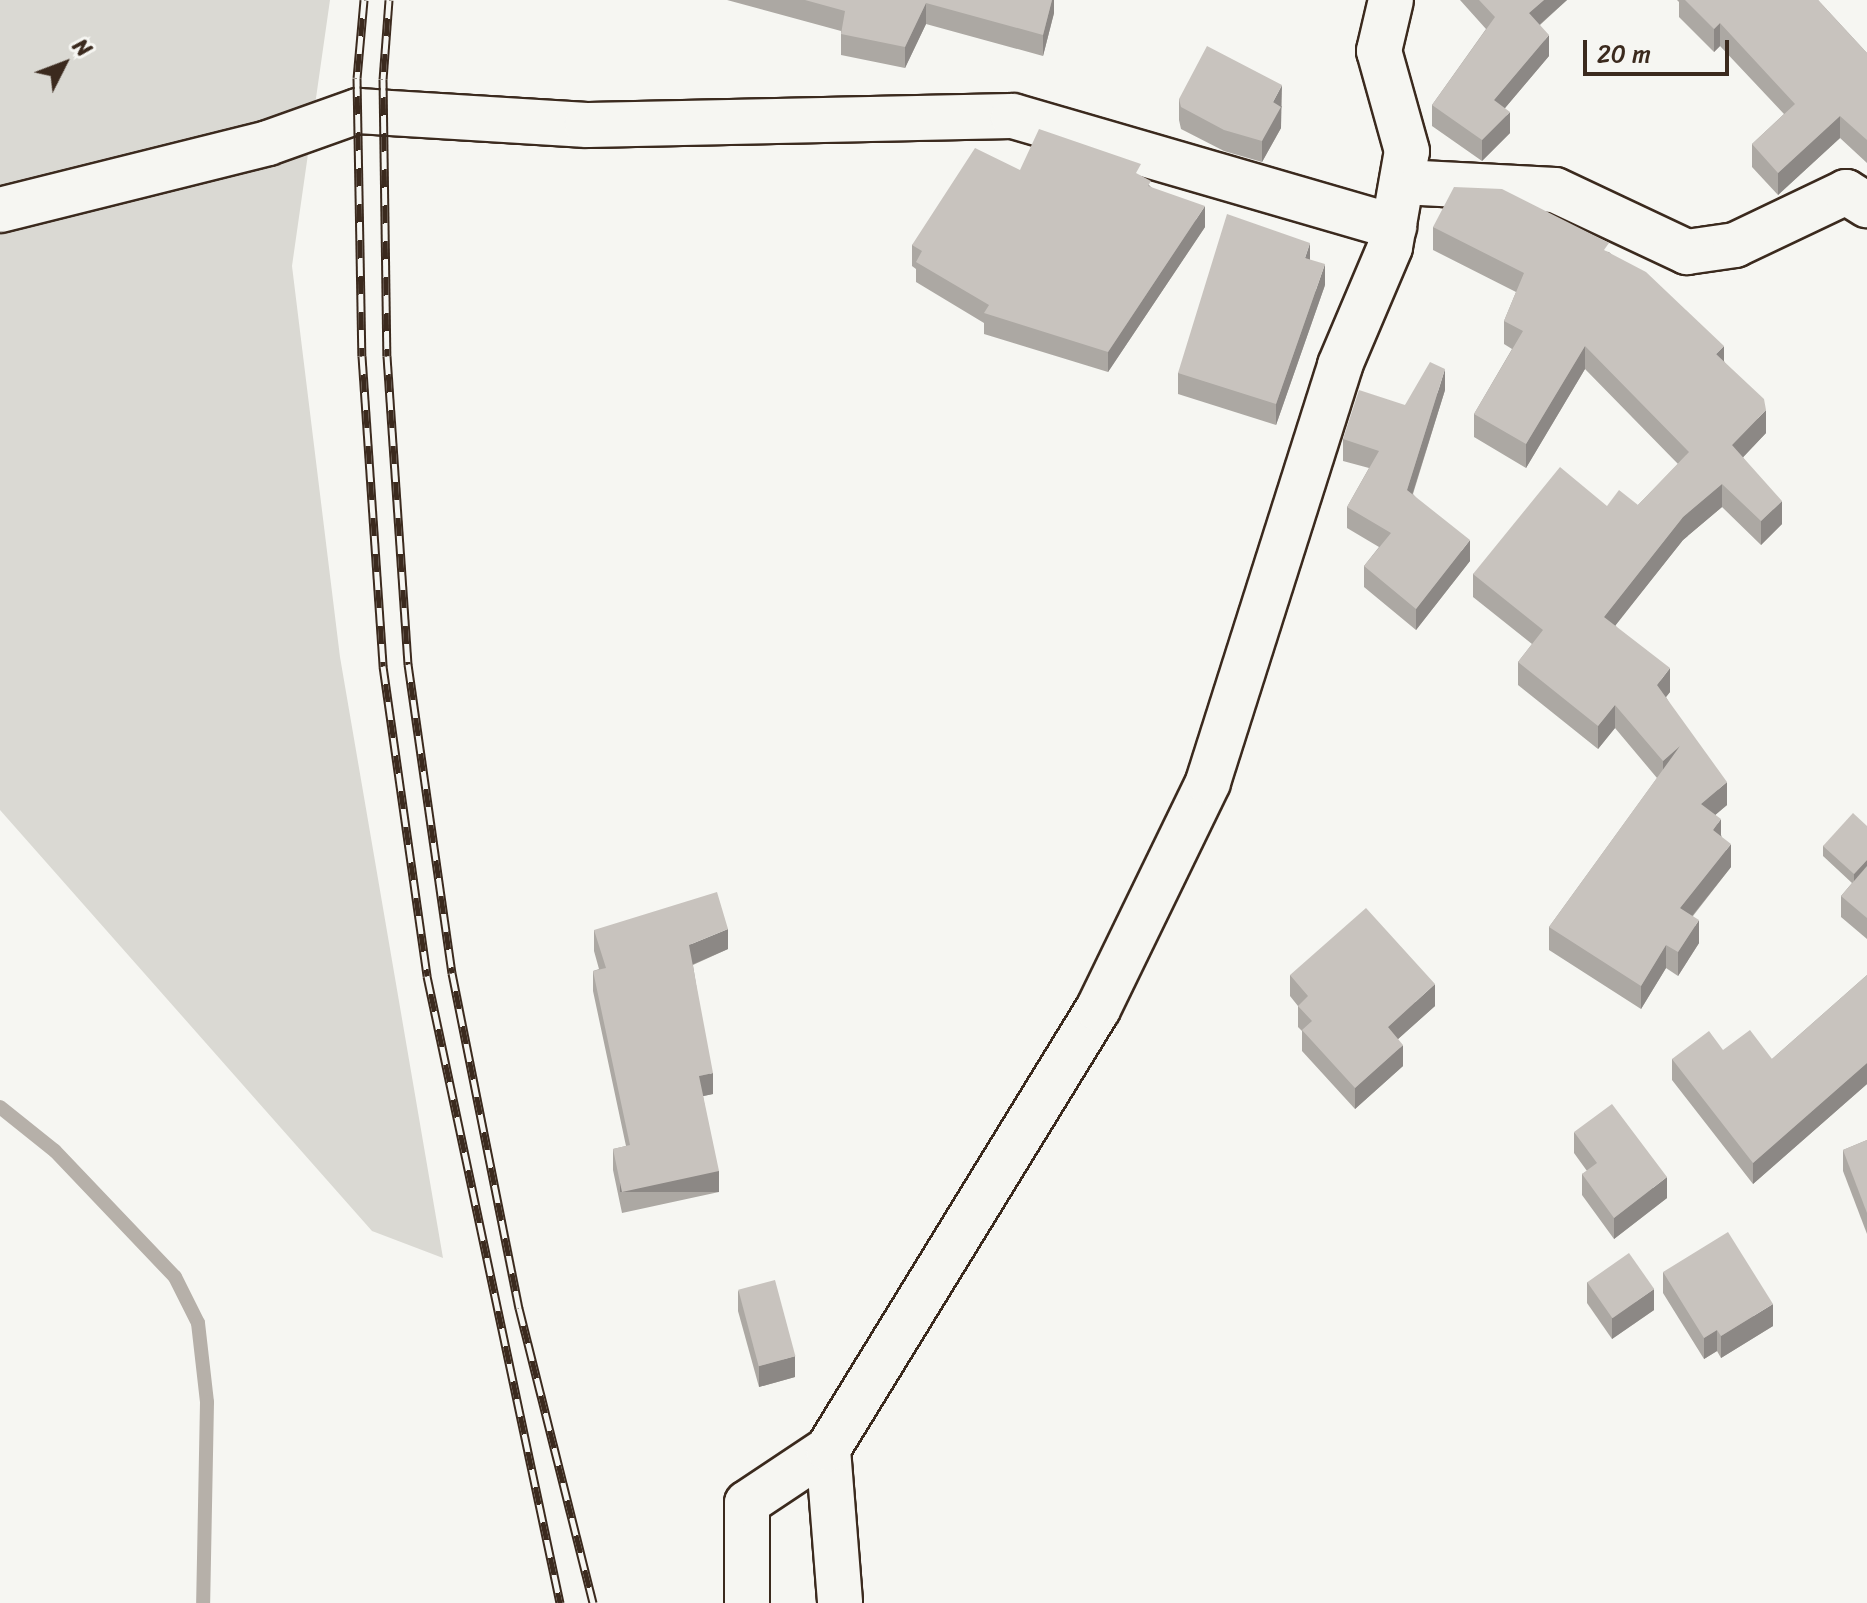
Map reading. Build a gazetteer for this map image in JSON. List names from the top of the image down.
{
  "scale_bar": "20 m",
  "north": "top right"
}
